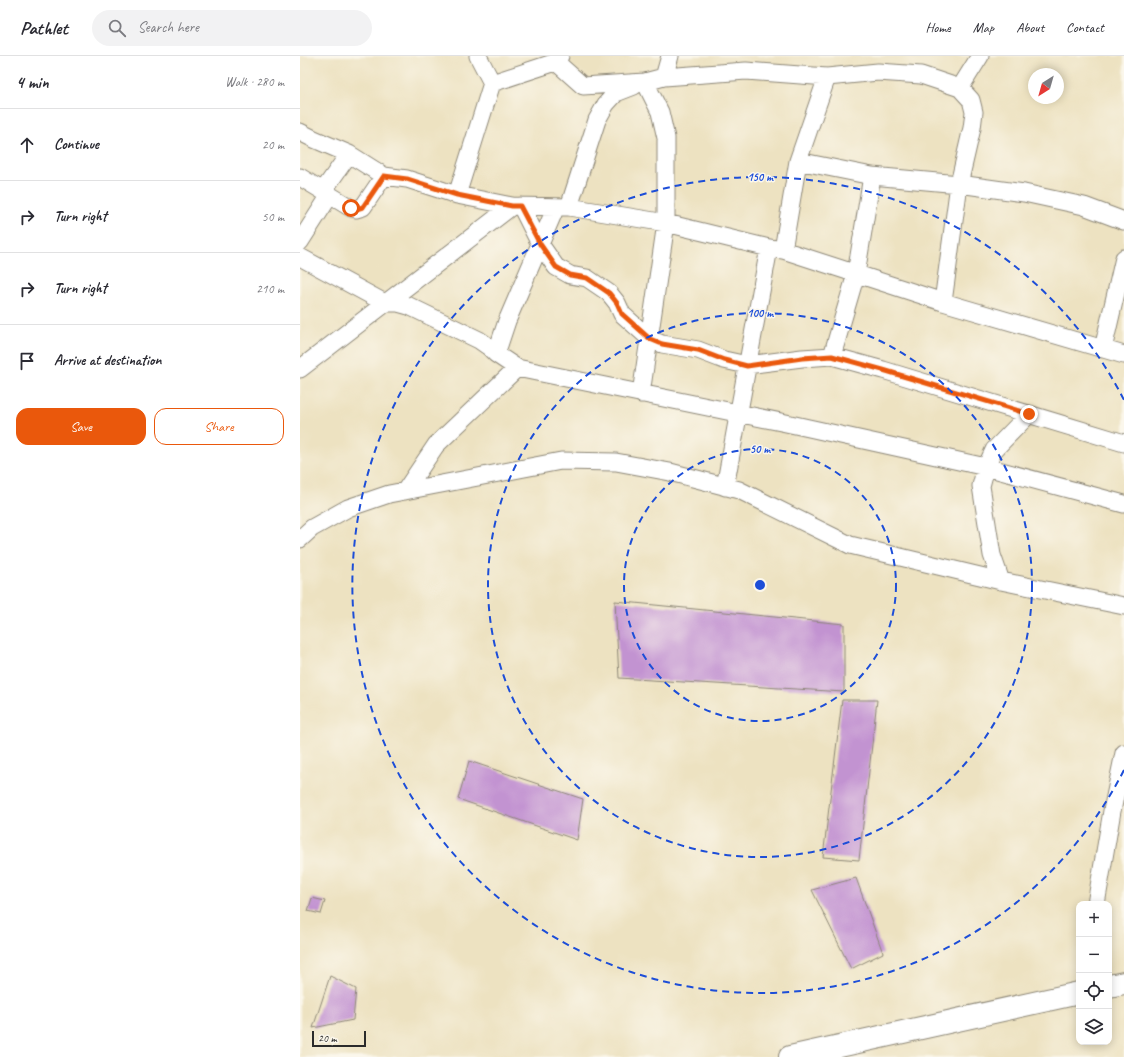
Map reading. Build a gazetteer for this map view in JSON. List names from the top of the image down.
{
  "scale_bar": "20 m",
  "north": "bottom left",
  "page": {
    "header": "Pathlet",
    "search": "Search here",
    "nav": [
      "Home",
      "Map",
      "About",
      "Contact"
    ],
    "heading": ["4 min", "Walk · 280 m"],
    "list": [
      ["Continue", "20 m"],
      ["Turn right", "50 m"],
      ["Turn right", "210 m"],
      "Arrive at destination"
    ],
    "buttons": ["Save", "Share"],
    "map_buttons": ["+", "−"],
    "scale": "20 m"
  },
  "rings": ["150 m", "100 m", "50 m"]
}
